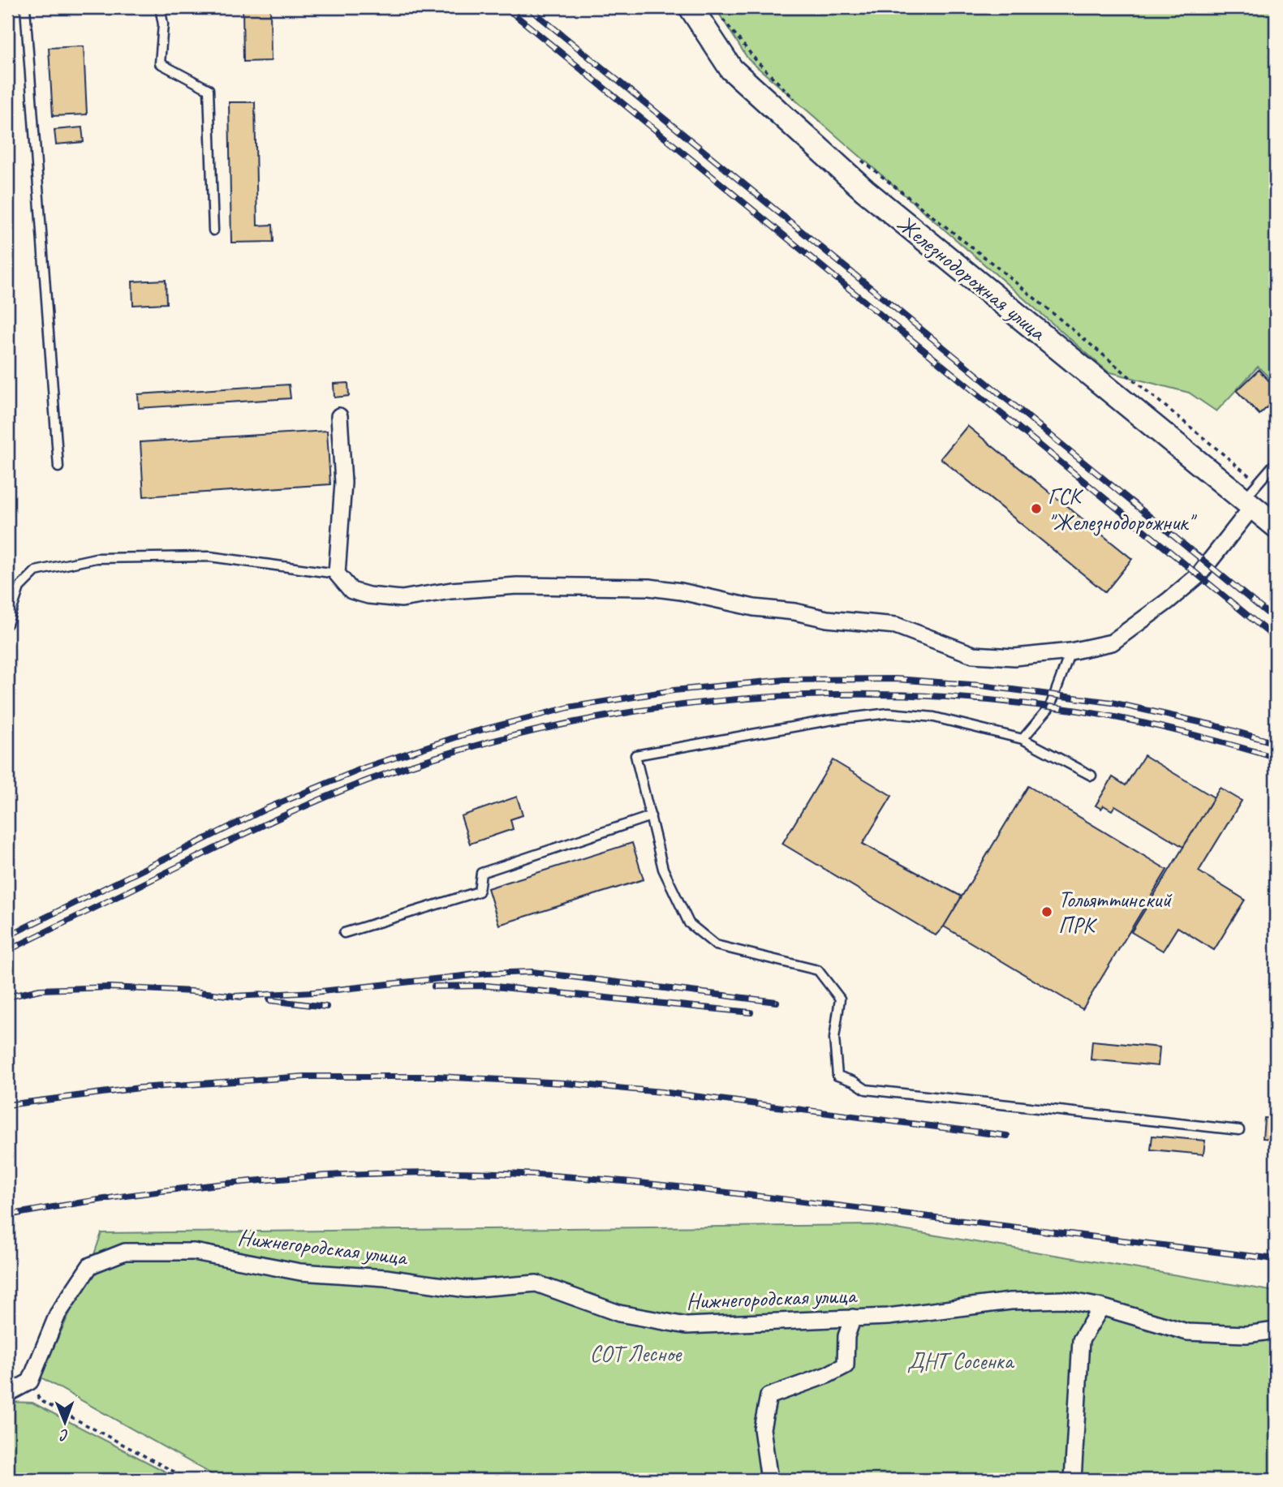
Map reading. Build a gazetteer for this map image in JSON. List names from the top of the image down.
{
  "streets": {
    "main road": ["Железнодорожная улица"],
    "street": ["Нижнегородская улица"]
  },
  "parks": ["СОТ Лесное", "ДНТ Сосенка"],
  "places": ["ГСК \"Железнодорожник\"", "Тольяттинский ПРК"],
  "north": "bottom"
}
